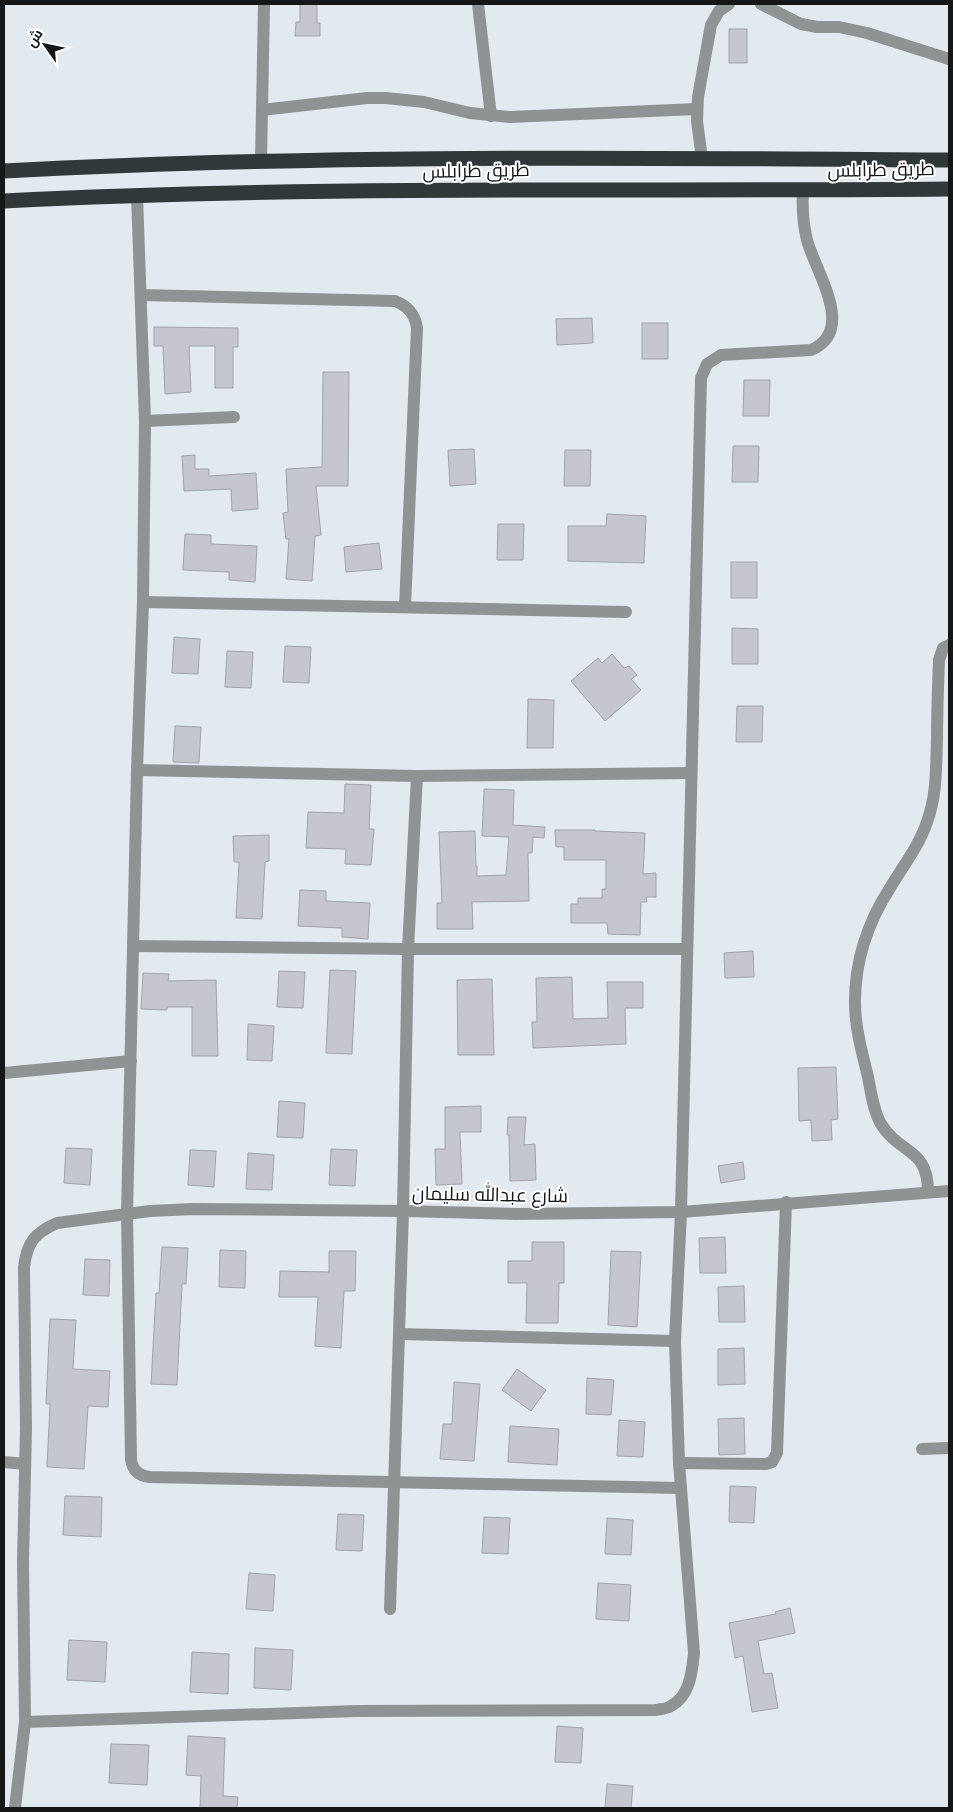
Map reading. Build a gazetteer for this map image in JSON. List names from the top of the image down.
{
  "streets": {
    "highway": ["طريق طرابلس"],
    "street": ["شارع عبدالله سليمان"]
  },
  "north": "top left"
}
